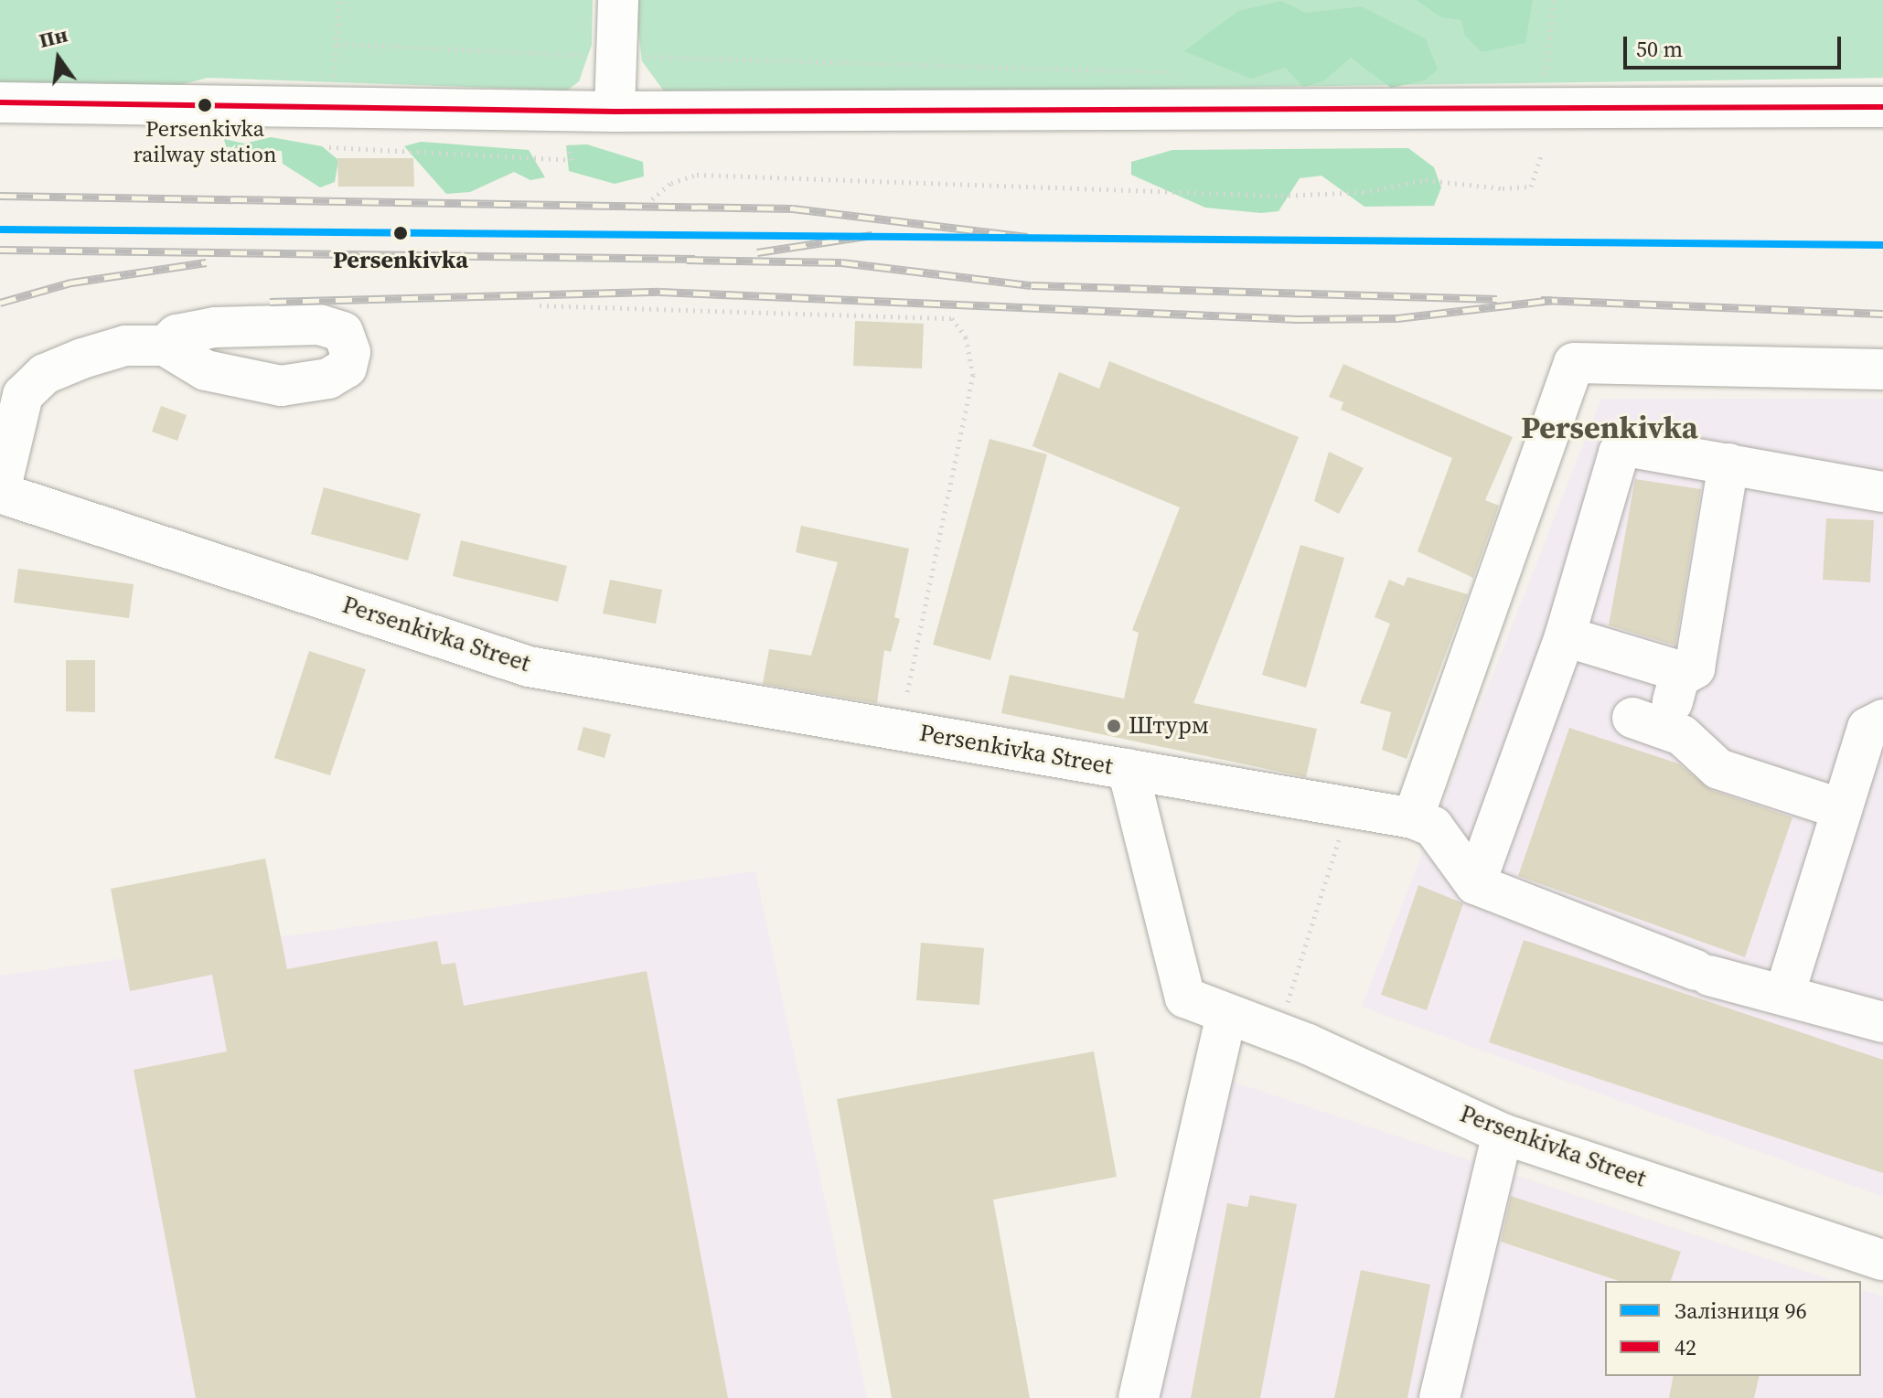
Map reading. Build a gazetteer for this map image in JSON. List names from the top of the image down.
{
  "streets": {
    "main road": ["Persenkivka Street"]
  },
  "districts": ["Persenkivka"],
  "places": ["Persenkivka railway station", "Persenkivka", "Штурм"],
  "lines": ["transit line 42", "rail line 96"],
  "legend": ["Залізниця 96", "42"],
  "scale_bar": "50 m",
  "north": "top"
}
